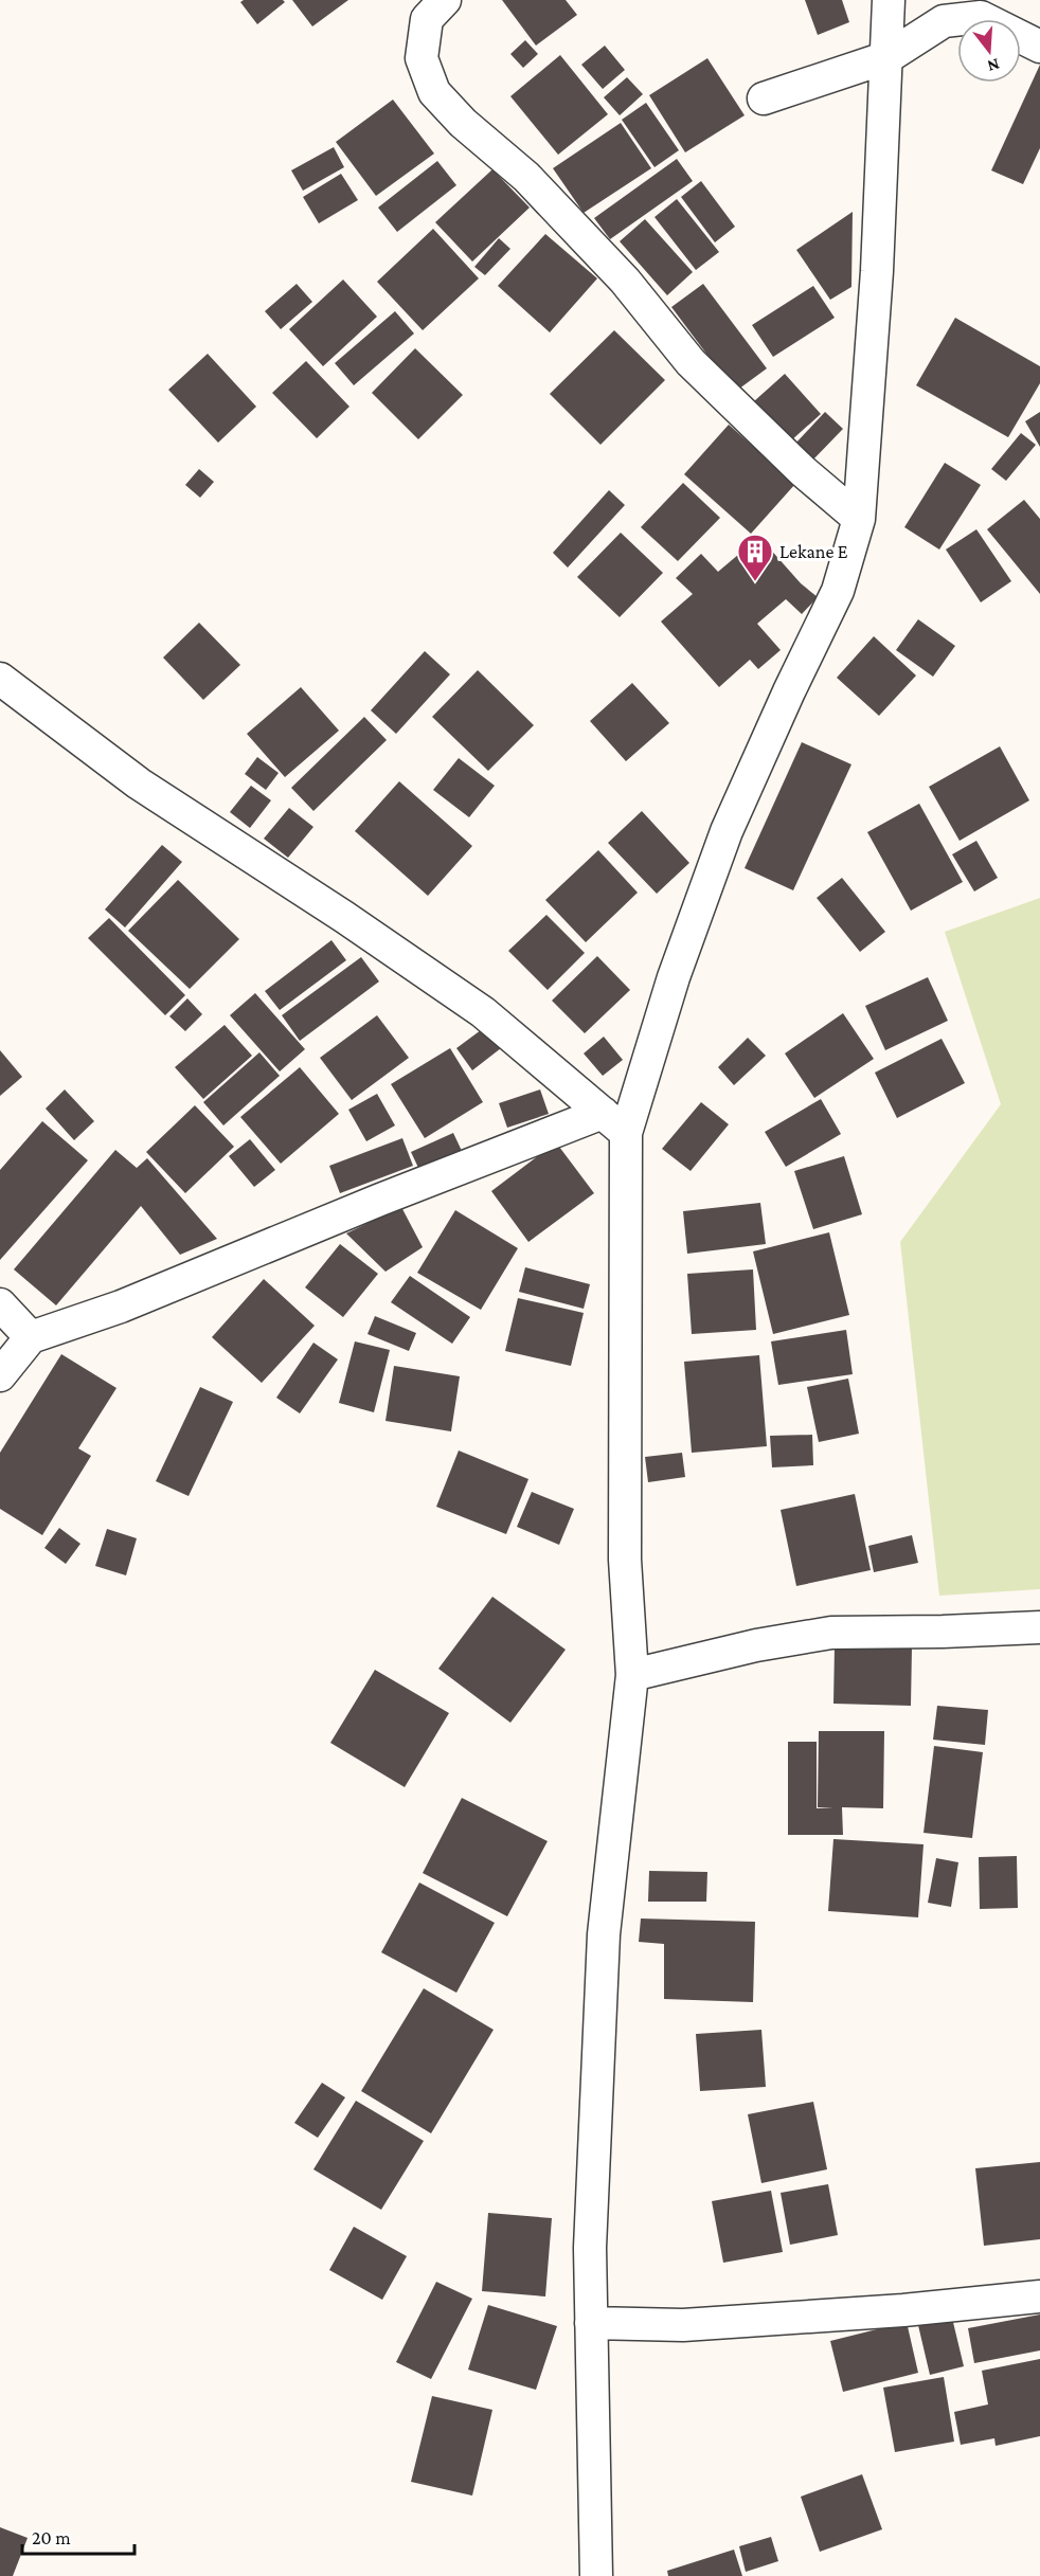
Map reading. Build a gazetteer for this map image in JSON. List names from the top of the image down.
{
  "places": {
    "building": ["Lekane E"]
  },
  "scale_bar": "20 m",
  "north": "bottom"
}
